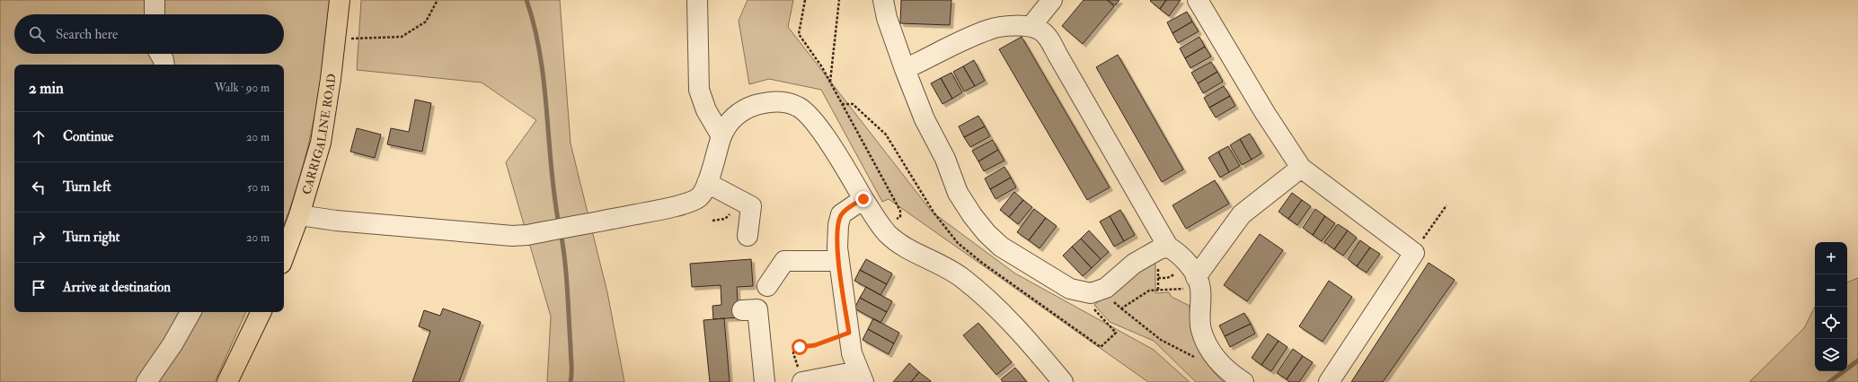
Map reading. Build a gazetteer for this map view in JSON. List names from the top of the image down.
{
  "streets": {
    "main road": ["CARRIGALINE ROAD"]
  },
  "page": {
    "search": "Search here",
    "heading": ["2 min", "Walk · 90 m"],
    "list": [
      ["Continue", "20 m"],
      ["Turn left", "50 m"],
      ["Turn right", "20 m"],
      "Arrive at destination"
    ],
    "map_buttons": ["+", "−"]
  }
}
